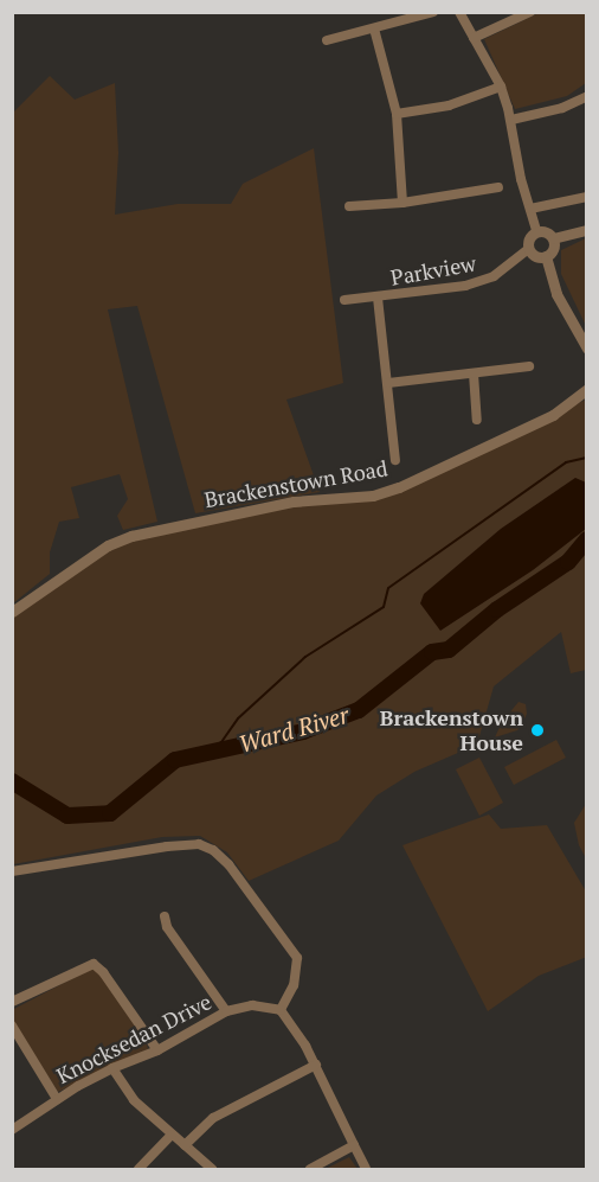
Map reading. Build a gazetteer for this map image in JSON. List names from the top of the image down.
{
  "streets": {
    "street": ["Parkview", "Brackenstown Road", "Knocksedan Drive"]
  },
  "water": ["Ward River"],
  "places": ["Brackenstown House"]
}
